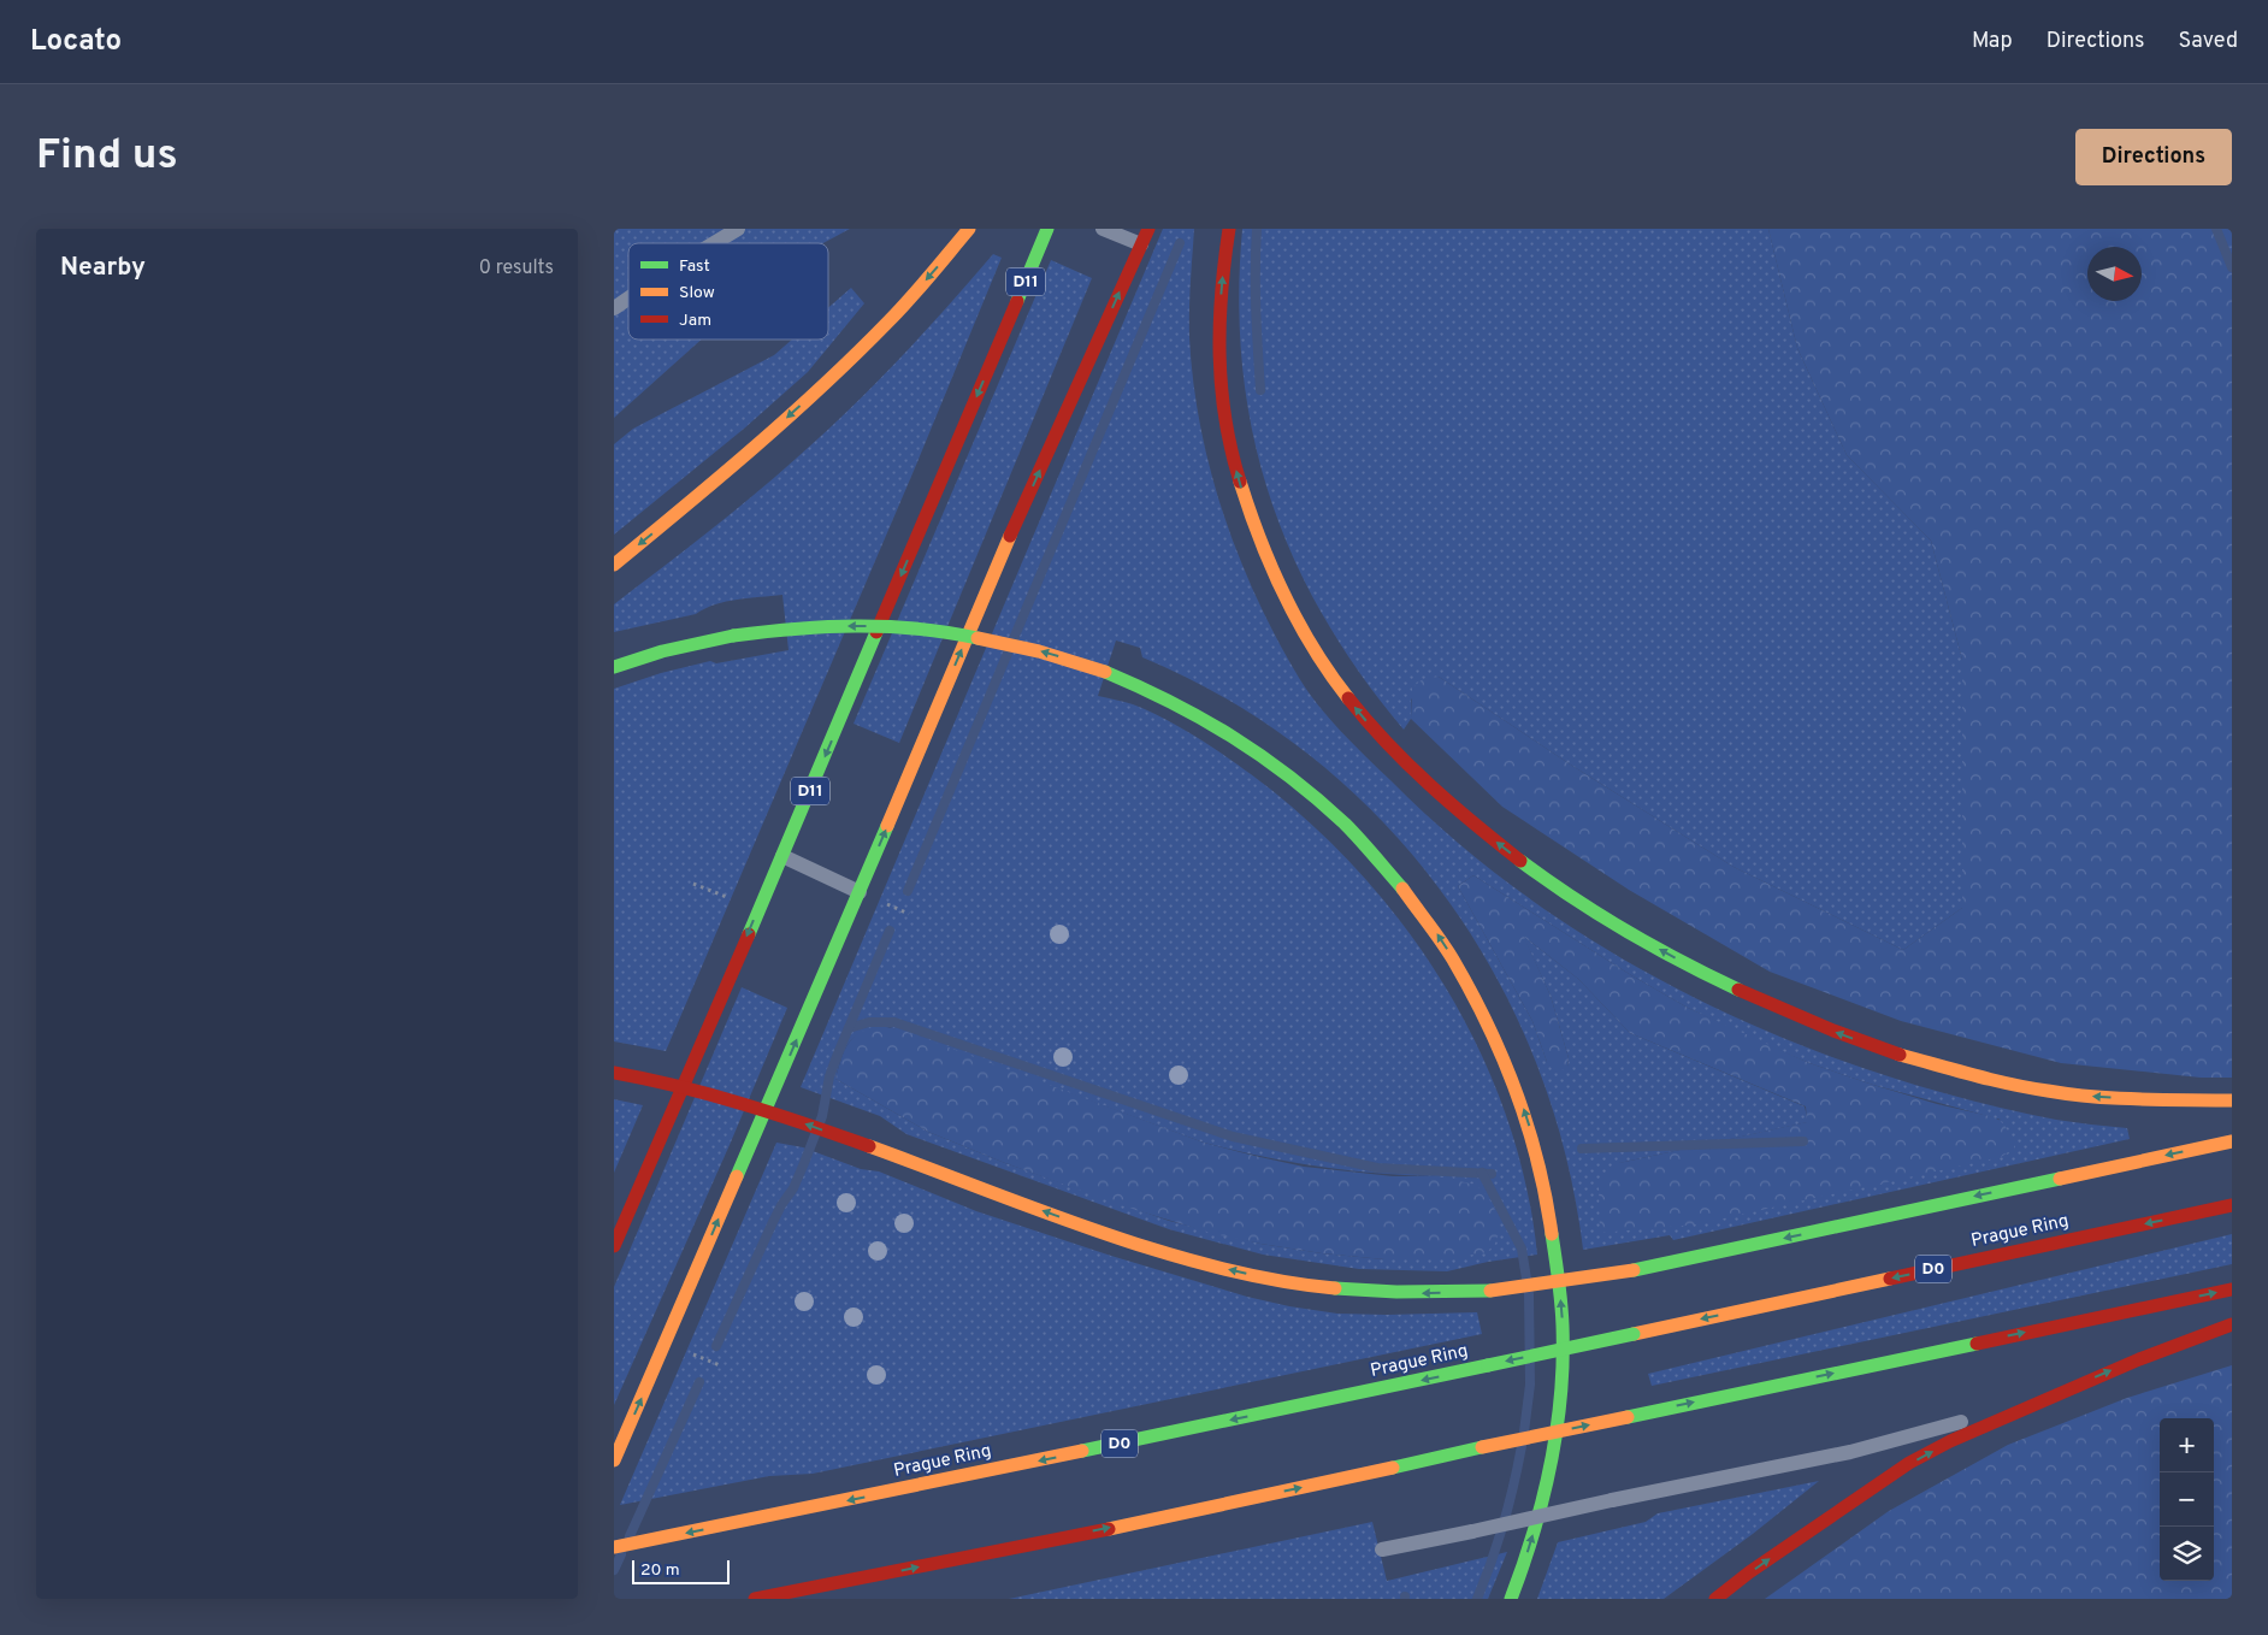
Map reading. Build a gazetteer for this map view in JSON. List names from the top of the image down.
{
  "streets": {
    "main road": ["D11", "Prague Ring", "D0"]
  },
  "legend": ["Fast", "Slow", "Jam"],
  "scale_bar": "20 m",
  "north": "right",
  "page": {
    "header": "Locato",
    "nav": ["Map", "Directions", "Saved"],
    "buttons": "Directions",
    "title": "Find us",
    "heading": ["Nearby", "0 results"],
    "map_buttons": ["+", "−"],
    "scale": "20 m"
  }
}
